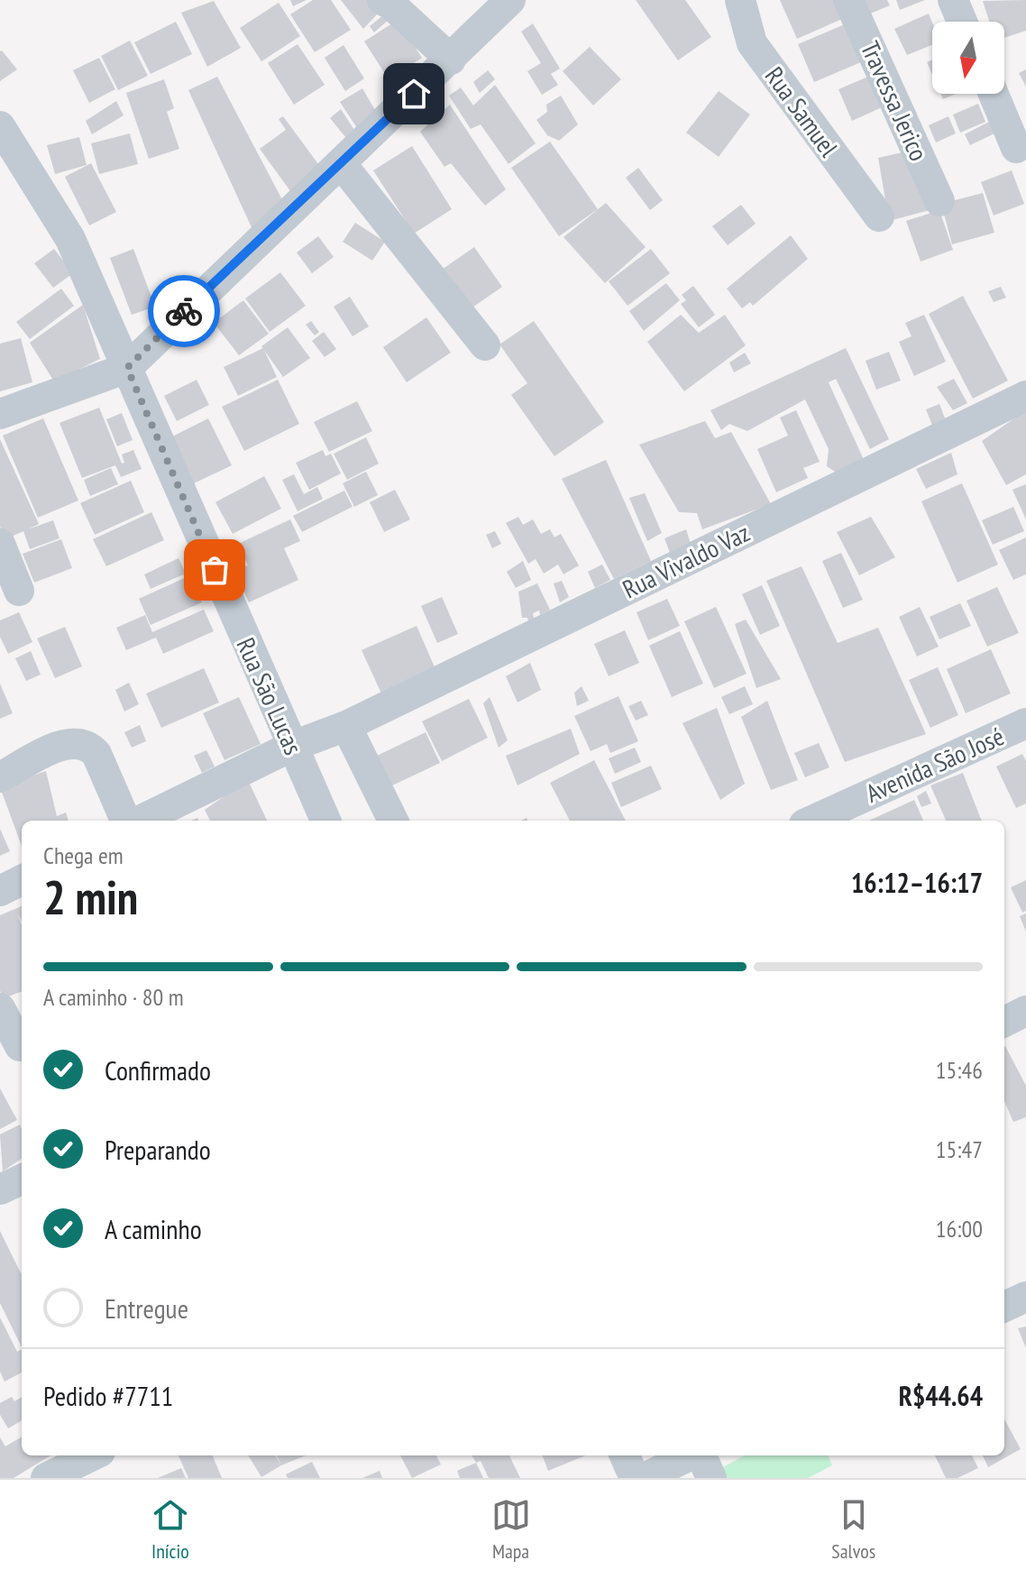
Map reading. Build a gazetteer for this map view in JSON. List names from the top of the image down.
{
  "streets": {
    "street": [
      "Travessa Jerico",
      "Rua Samuel",
      "Rua Vivaldo Vaz",
      "Rua São Lucas",
      "Avenida São José"
    ]
  },
  "crossings": [
    ["Rua Vivaldo Vaz", "Rua São Lucas"]
  ],
  "north": "bottom",
  "page": {
    "heading": ["2 min", "Chega em", "16:12–16:17"],
    "panel": ["Pedido #7711", "R$44.64"],
    "bar": "A caminho · 80 m",
    "list": [
      ["Confirmado", "15:46"],
      ["Preparando", "15:47"],
      ["A caminho", "16:00"],
      "Entregue"
    ],
    "tabs": ["Início", "Mapa", "Salvos"]
  }
}
